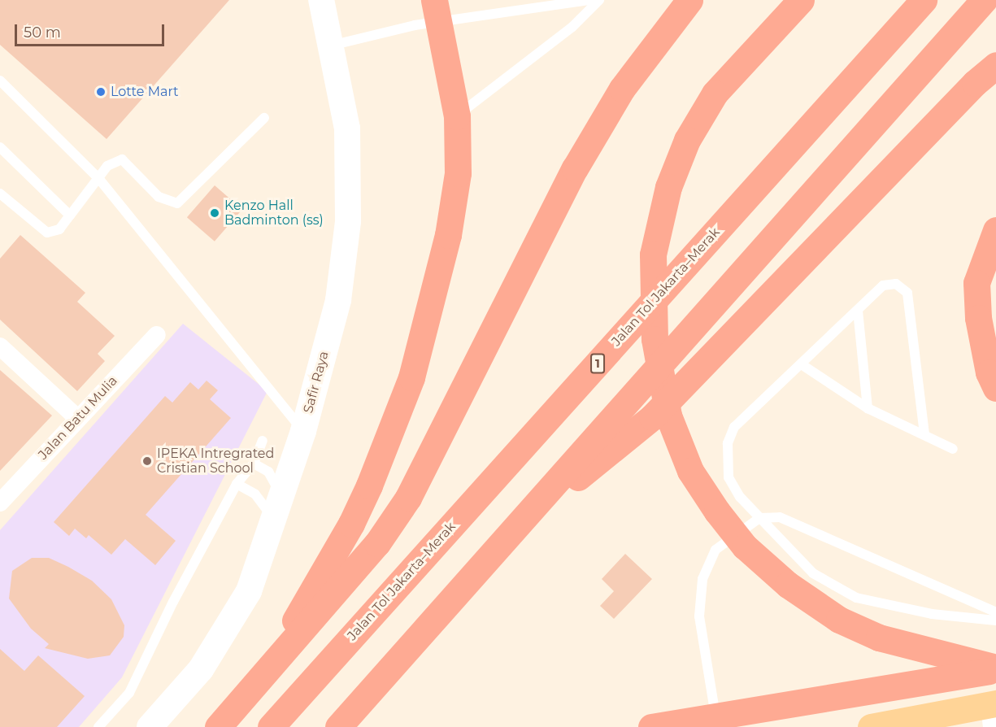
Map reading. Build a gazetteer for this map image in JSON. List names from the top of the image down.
{
  "streets": {
    "highway": ["Jalan Tol Jakarta–Merak", "1"],
    "street": ["Safir Raya", "Jalan Batu Mulia"]
  },
  "places": ["Lotte Mart", "Kenzo Hall Badminton (ss)", "IPEKA Intregrated Cristian School"],
  "scale_bar": "50 m"
}
